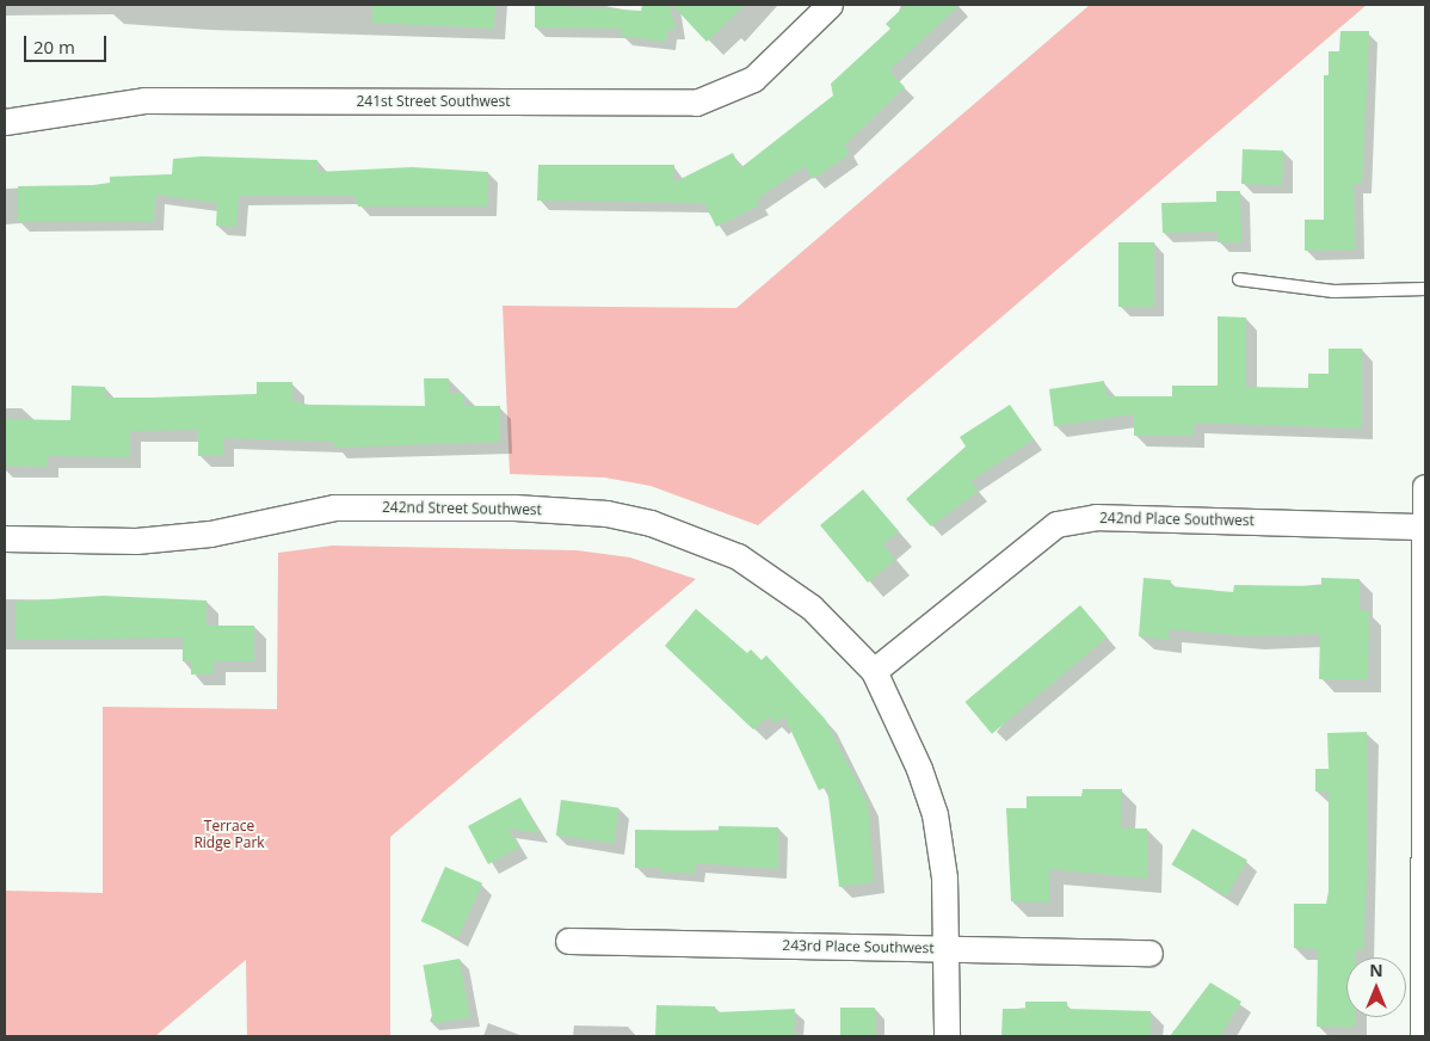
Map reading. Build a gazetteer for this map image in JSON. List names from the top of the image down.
{
  "streets": {
    "street": [
      "241st Street Southwest",
      "242nd Street Southwest",
      "242nd Place Southwest",
      "243rd Place Southwest"
    ]
  },
  "crossings": [
    ["242nd Street Southwest", "242nd Place Southwest"]
  ],
  "parks": ["Terrace Ridge Park"],
  "scale_bar": "20 m",
  "north": "top"
}
